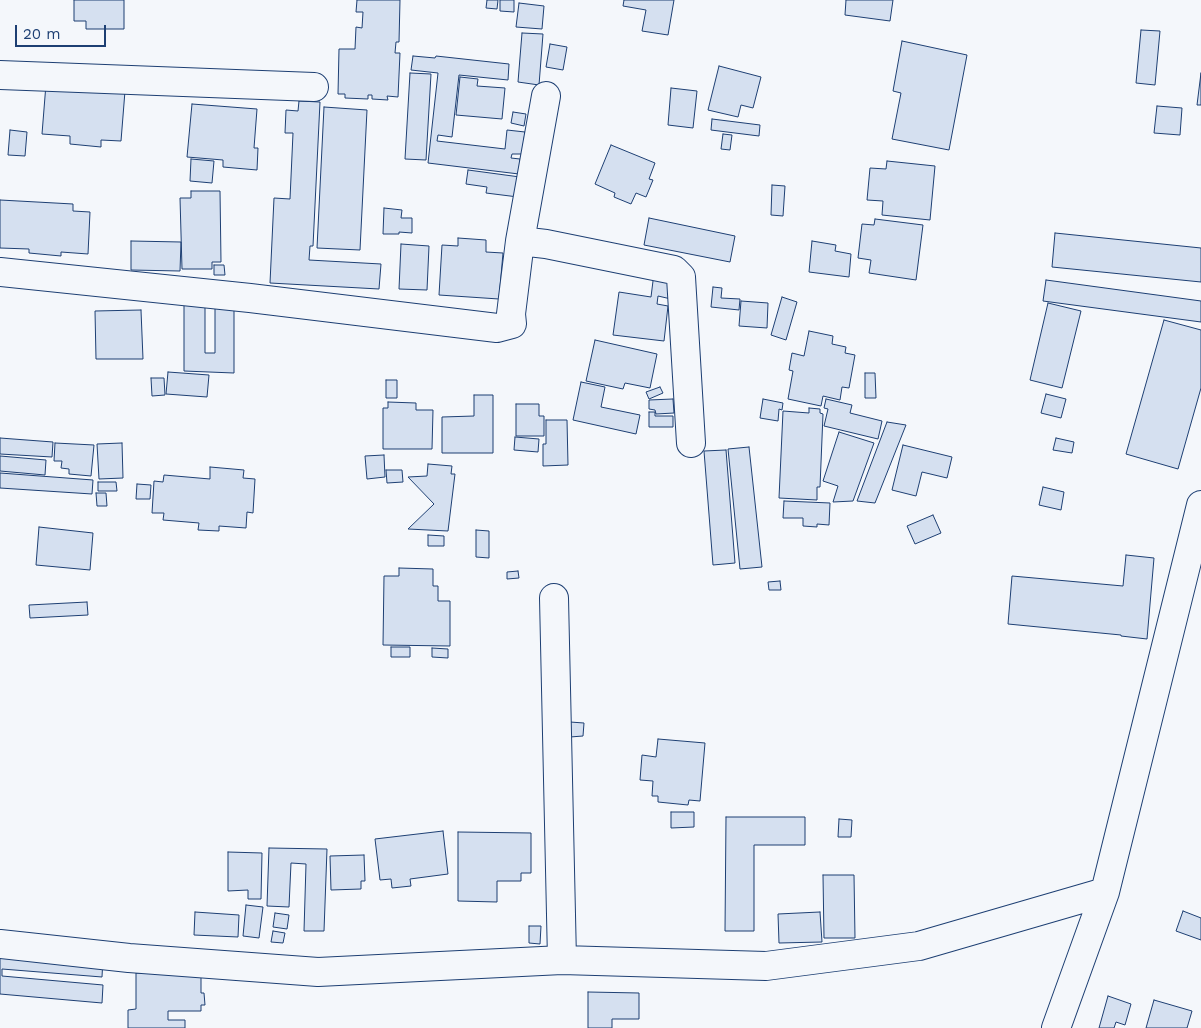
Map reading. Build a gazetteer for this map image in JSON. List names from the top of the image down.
{
  "scale_bar": "20 m"
}
